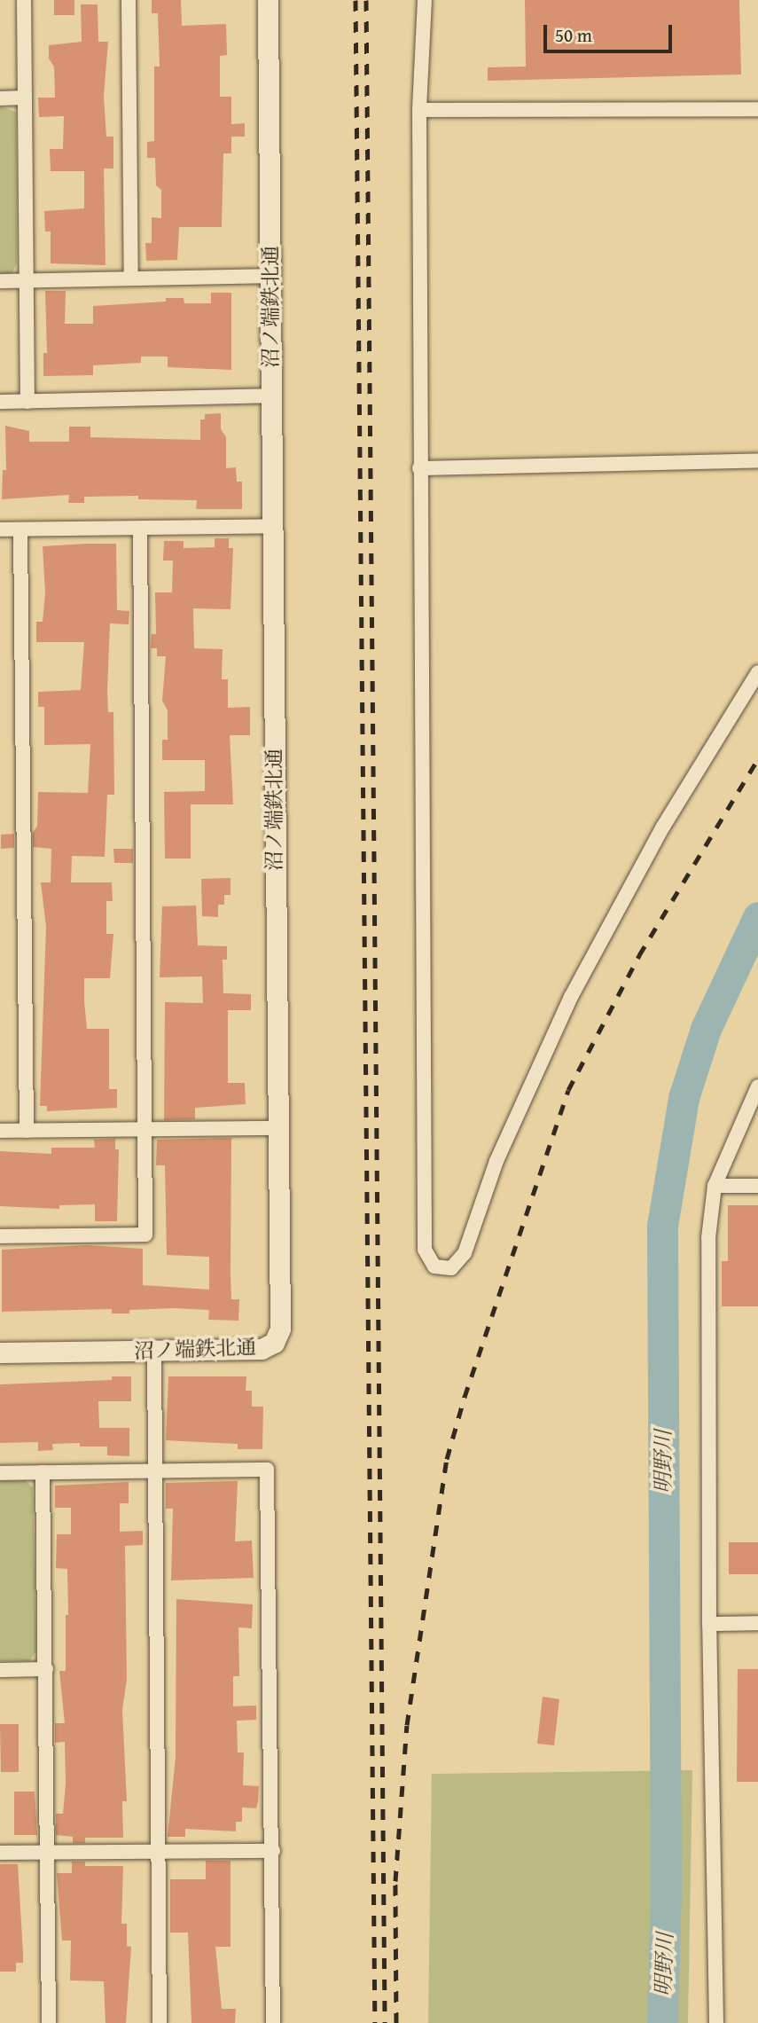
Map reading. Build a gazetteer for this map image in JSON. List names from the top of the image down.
{
  "streets": {
    "street": ["沼ノ端鉄北通"]
  },
  "water": ["明野川"],
  "scale_bar": "50 m"
}
